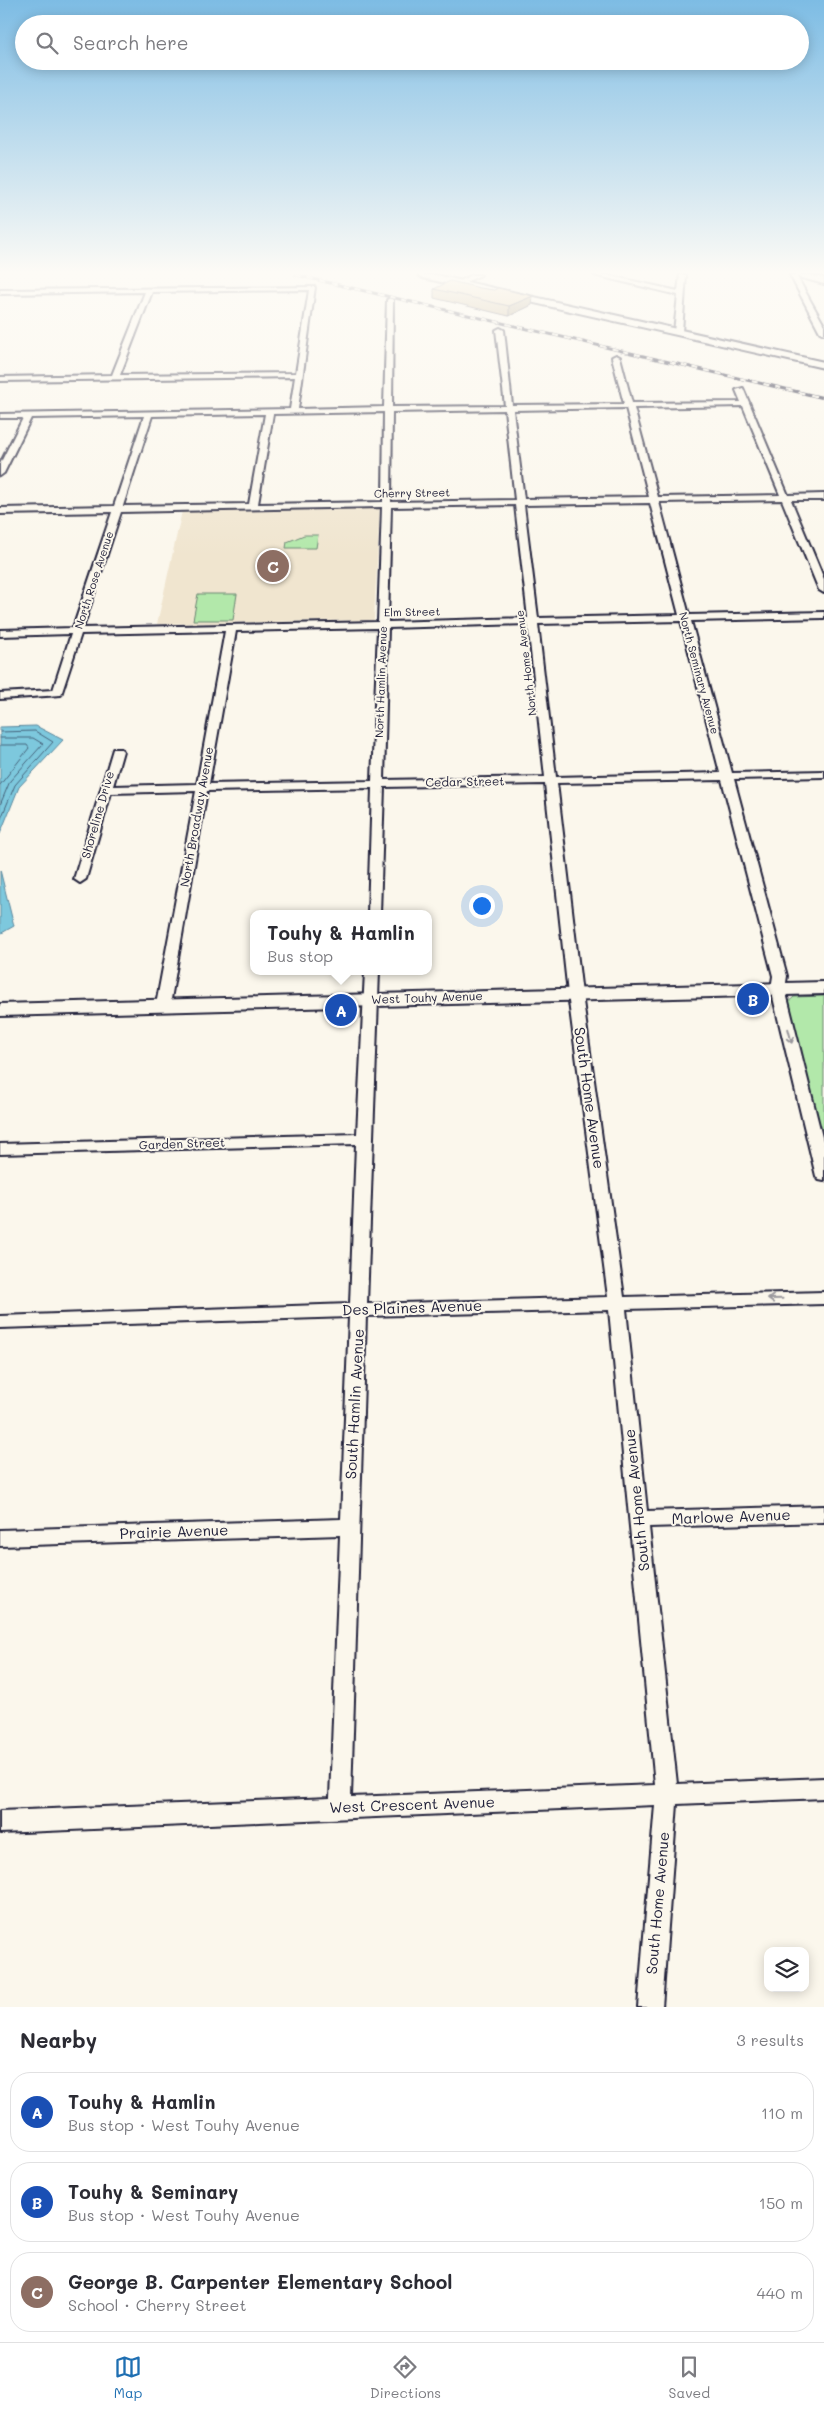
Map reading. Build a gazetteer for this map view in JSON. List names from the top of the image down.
{
  "streets": {
    "main road": ["West Touhy Avenue"],
    "street": [
      "Cherry Street",
      "North Rose Avenue",
      "Elm Street",
      "North Home Avenue",
      "North Seminary Avenue",
      "North Hamlin Avenue",
      "Cedar Street",
      "Shoreline Drive",
      "North Broadway Avenue",
      "South Home Avenue",
      "Garden Street",
      "Des Plaines Avenue",
      "South Hamlin Avenue",
      "Marlowe Avenue",
      "Prairie Avenue",
      "West Crescent Avenue"
    ]
  },
  "crossings": [
    ["Cherry Street", "North Rose Avenue"],
    ["Cherry Street", "North Home Avenue"],
    ["Cherry Street", "North Seminary Avenue"],
    ["Cherry Street", "North Hamlin Avenue"],
    ["North Rose Avenue", "Elm Street"],
    ["Elm Street", "North Home Avenue"],
    ["Elm Street", "North Seminary Avenue"],
    ["Elm Street", "North Hamlin Avenue"],
    ["Elm Street", "North Broadway Avenue"],
    ["North Home Avenue", "Cedar Street"],
    ["North Home Avenue", "West Touhy Avenue"],
    ["North Home Avenue", "South Home Avenue"],
    ["North Seminary Avenue", "Cedar Street"],
    ["North Seminary Avenue", "West Touhy Avenue"],
    ["North Hamlin Avenue", "Cedar Street"],
    ["Cedar Street", "Shoreline Drive"],
    ["Cedar Street", "North Broadway Avenue"],
    ["North Broadway Avenue", "West Touhy Avenue"],
    ["West Touhy Avenue", "South Home Avenue"],
    ["West Touhy Avenue", "South Hamlin Avenue"],
    ["South Home Avenue", "Des Plaines Avenue"],
    ["South Home Avenue", "Marlowe Avenue"],
    ["South Home Avenue", "West Crescent Avenue"],
    ["Garden Street", "South Hamlin Avenue"],
    ["Des Plaines Avenue", "South Hamlin Avenue"],
    ["South Hamlin Avenue", "Prairie Avenue"],
    ["South Hamlin Avenue", "West Crescent Avenue"]
  ],
  "page": {
    "search": "Search here",
    "pins": ["C", "B", "A"],
    "popup": ["Touhy & Hamlin", "Bus stop"],
    "heading": ["Nearby", "3 results"],
    "list": [
      {
        "mark": "A",
        "name": "Touhy & Hamlin",
        "note": "Bus stop · West Touhy Avenue",
        "value": "110 m"
      },
      {
        "mark": "B",
        "name": "Touhy & Seminary",
        "note": "Bus stop · West Touhy Avenue",
        "value": "150 m"
      },
      {
        "mark": "C",
        "name": "George B. Carpenter Elementary School",
        "note": "School · Cherry Street",
        "value": "440 m"
      }
    ],
    "nav": ["Map", "Directions", "Saved"]
  }
}
